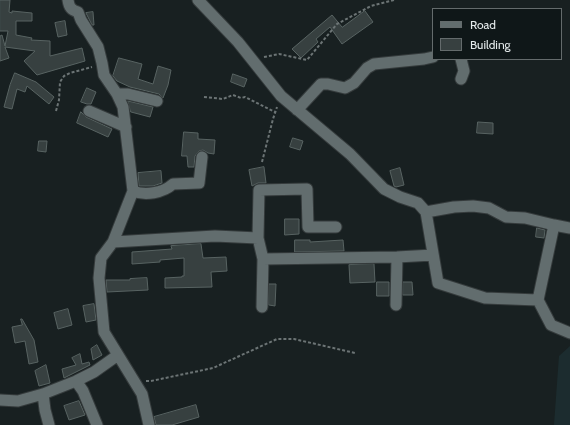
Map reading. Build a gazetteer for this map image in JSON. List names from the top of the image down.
{
  "legend": ["Road", "Building"]
}
